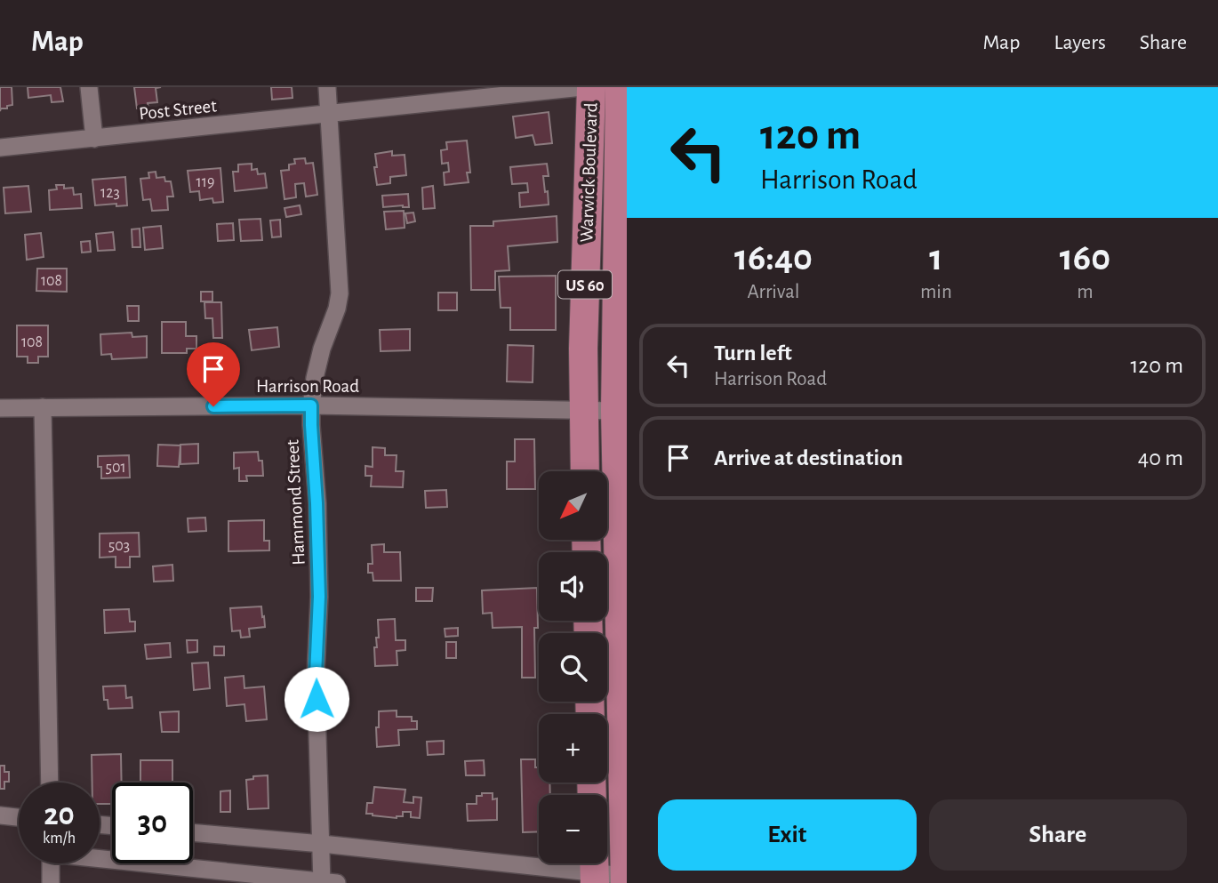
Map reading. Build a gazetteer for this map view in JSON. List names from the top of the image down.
{
  "streets": {
    "main road": ["Warwick Boulevard", "US 60"],
    "street": ["Post Street", "Harrison Road", "Hammond Street"]
  },
  "crossings": [
    ["Post Street", "Hammond Street"],
    ["Warwick Boulevard", "Harrison Road"],
    ["Harrison Road", "Hammond Street"]
  ],
  "house_numbers": [
    "119",
    "123",
    "108",
    "108",
    "501",
    "503"
  ],
  "north": "bottom left",
  "page": {
    "header": "Map",
    "nav": ["Map", "Layers", "Share"],
    "turn": ["120 m", "Harrison Road"],
    "eta": [
      "16:40",
      "Arrival",
      "1",
      "min",
      "160",
      "m"
    ],
    "list": [
      {
        "name": "Turn left",
        "note": "Harrison Road",
        "value": "120 m"
      },
      {
        "name": "Arrive at destination",
        "value": "40 m"
      }
    ],
    "map_buttons": ["+", "−"],
    "speed": "20 km/h",
    "limit": "30",
    "buttons": ["Exit", "Share"]
  }
}
